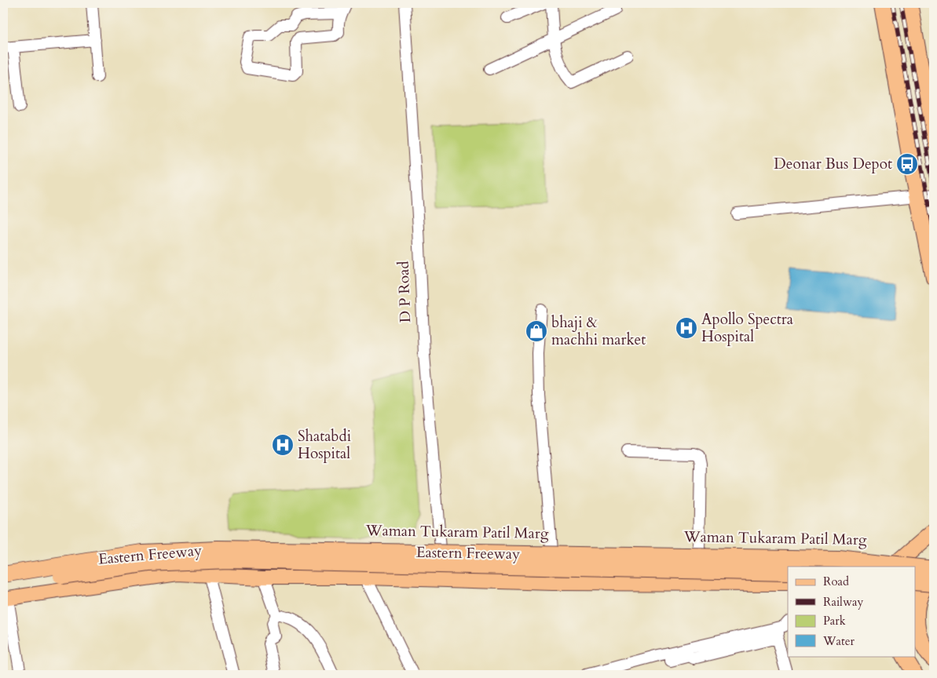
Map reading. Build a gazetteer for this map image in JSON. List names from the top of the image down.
{
  "streets": {
    "highway": ["Eastern Freeway"],
    "main road": ["Waman Tukaram Patil Marg"],
    "street": ["D P Road"]
  },
  "crossings": [
    ["D P Road", "Waman Tukaram Patil Marg"]
  ],
  "places": {
    "bus stop": ["Deonar Bus Depot"],
    "hospital": ["Apollo Spectra Hospital", "Shatabdi Hospital"],
    "shop": ["bhaji & machhi market"]
  },
  "legend": [
    "Road",
    "Railway",
    "Park",
    "Water"
  ]
}
